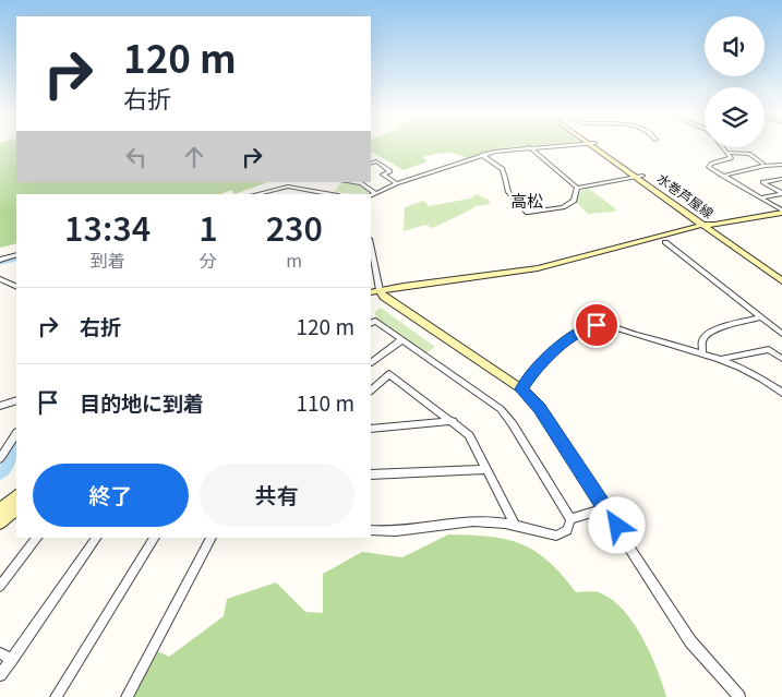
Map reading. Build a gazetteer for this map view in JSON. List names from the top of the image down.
{
  "streets": {
    "street": ["水巻芦屋線"]
  },
  "districts": ["高松"],
  "page": {
    "turn": ["120 m", "右折"],
    "eta": [
      "13:34",
      "到着",
      "1",
      "分",
      "230",
      "m"
    ],
    "list": [
      {
        "name": "右折",
        "value": "120 m"
      },
      {
        "name": "目的地に到着",
        "value": "110 m"
      }
    ],
    "buttons": ["終了", "共有"]
  }
}
